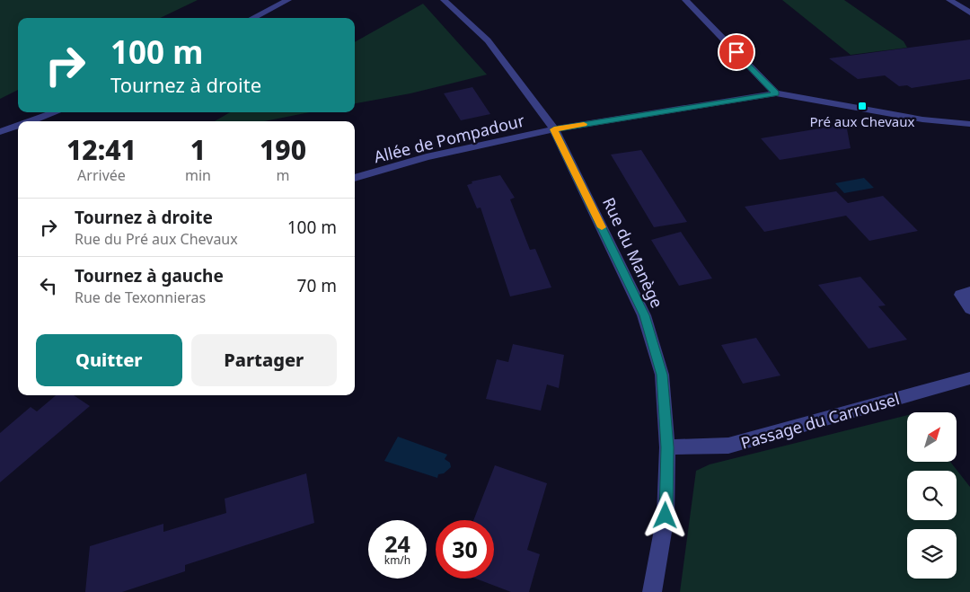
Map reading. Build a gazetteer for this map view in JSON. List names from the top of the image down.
{
  "streets": {
    "street": ["Allée de Pompadour", "Rue du Manège", "Passage du Carrousel"]
  },
  "crossings": [
    ["Allée de Pompadour", "Rue du Manège"],
    ["Rue du Manège", "Passage du Carrousel"]
  ],
  "places": {
    "transit": ["Pré aux Chevaux"]
  },
  "north": "top right",
  "page": {
    "turn": ["100 m", "Tournez à droite"],
    "eta": [
      "12:41",
      "Arrivée",
      "1",
      "min",
      "190",
      "m"
    ],
    "list": [
      {
        "name": "Tournez à droite",
        "note": "Rue du Pré aux Chevaux",
        "value": "100 m"
      },
      {
        "name": "Tournez à gauche",
        "note": "Rue de Texonnieras",
        "value": "70 m"
      }
    ],
    "buttons": ["Quitter", "Partager"],
    "speed": "24 km/h",
    "limit": "30"
  }
}
